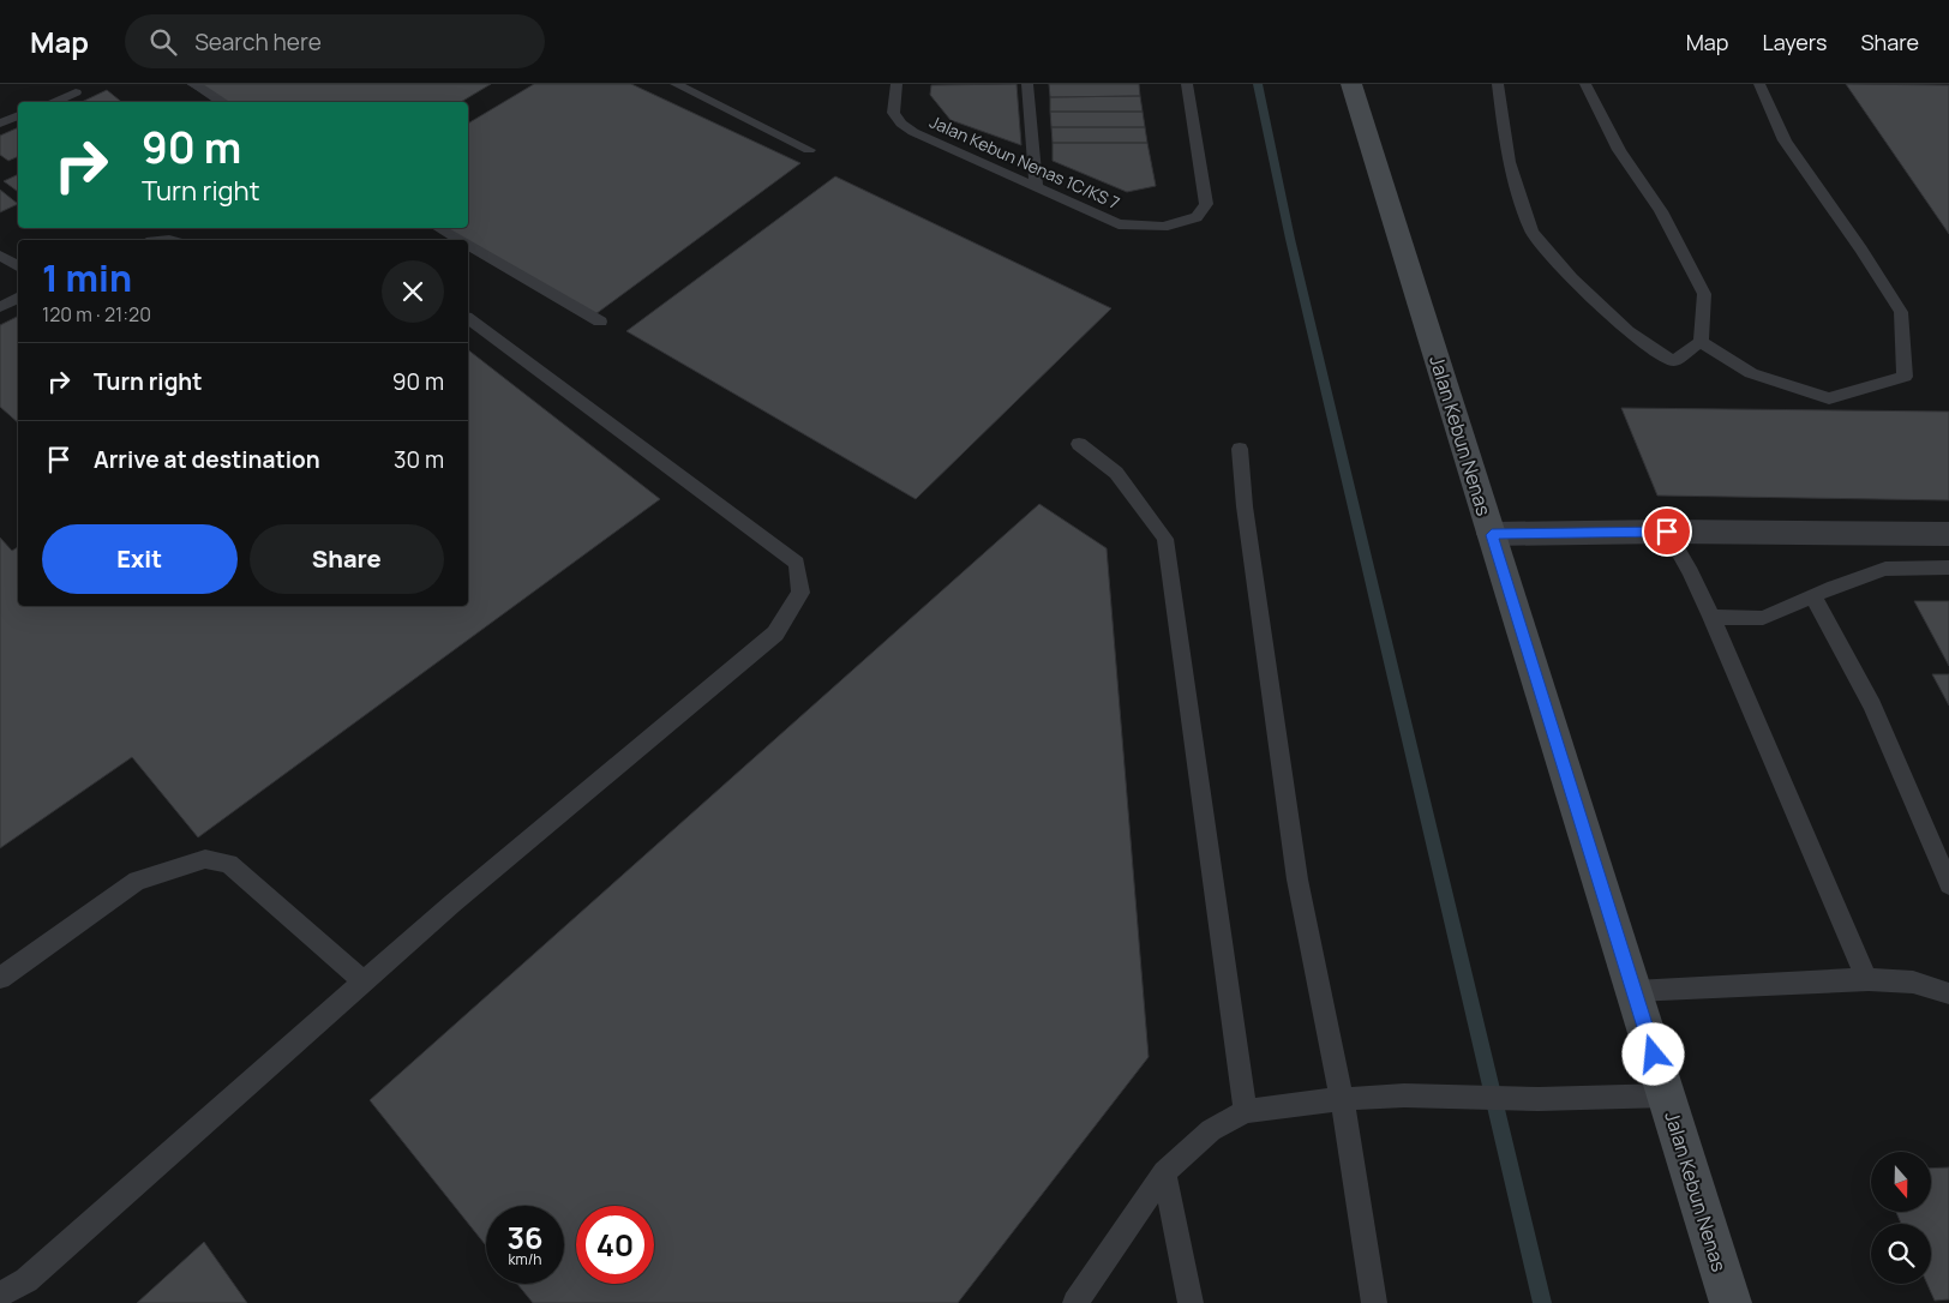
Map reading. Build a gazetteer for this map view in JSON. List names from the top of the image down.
{
  "streets": {
    "street": ["Jalan Kebun Nenas"],
    "lane": ["Jalan Kebun Nenas 1C/KS 7"]
  },
  "north": "bottom",
  "page": {
    "header": "Map",
    "search": "Search here",
    "nav": ["Map", "Layers", "Share"],
    "turn": ["90 m", "Turn right"],
    "heading": ["1 min", "120 m · 21:20"],
    "list": [
      {
        "name": "Turn right",
        "value": "90 m"
      },
      {
        "name": "Arrive at destination",
        "value": "30 m"
      }
    ],
    "buttons": ["Exit", "Share"],
    "speed": "36 km/h",
    "limit": "40"
  }
}
